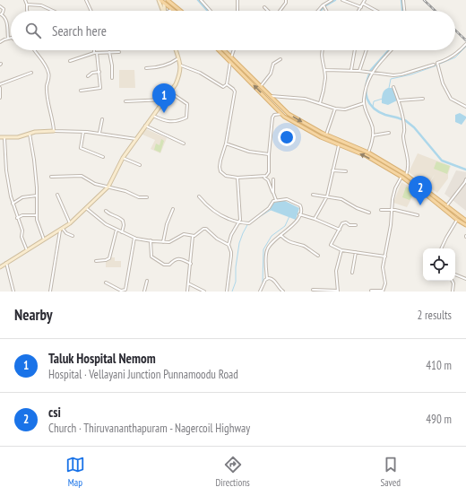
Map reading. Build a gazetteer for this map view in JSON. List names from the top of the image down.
{
  "page": {
    "search": "Search here",
    "pins": ["1", "2"],
    "heading": ["Nearby", "2 results"],
    "list": [
      {
        "mark": "1",
        "name": "Taluk Hospital Nemom",
        "note": "Hospital · Vellayani Junction Punnamoodu Road",
        "value": "410 m"
      },
      {
        "mark": "2",
        "name": "csi",
        "note": "Church · Thiruvananthapuram - Nagercoil Highway",
        "value": "490 m"
      }
    ],
    "nav": ["Map", "Directions", "Saved"]
  }
}
